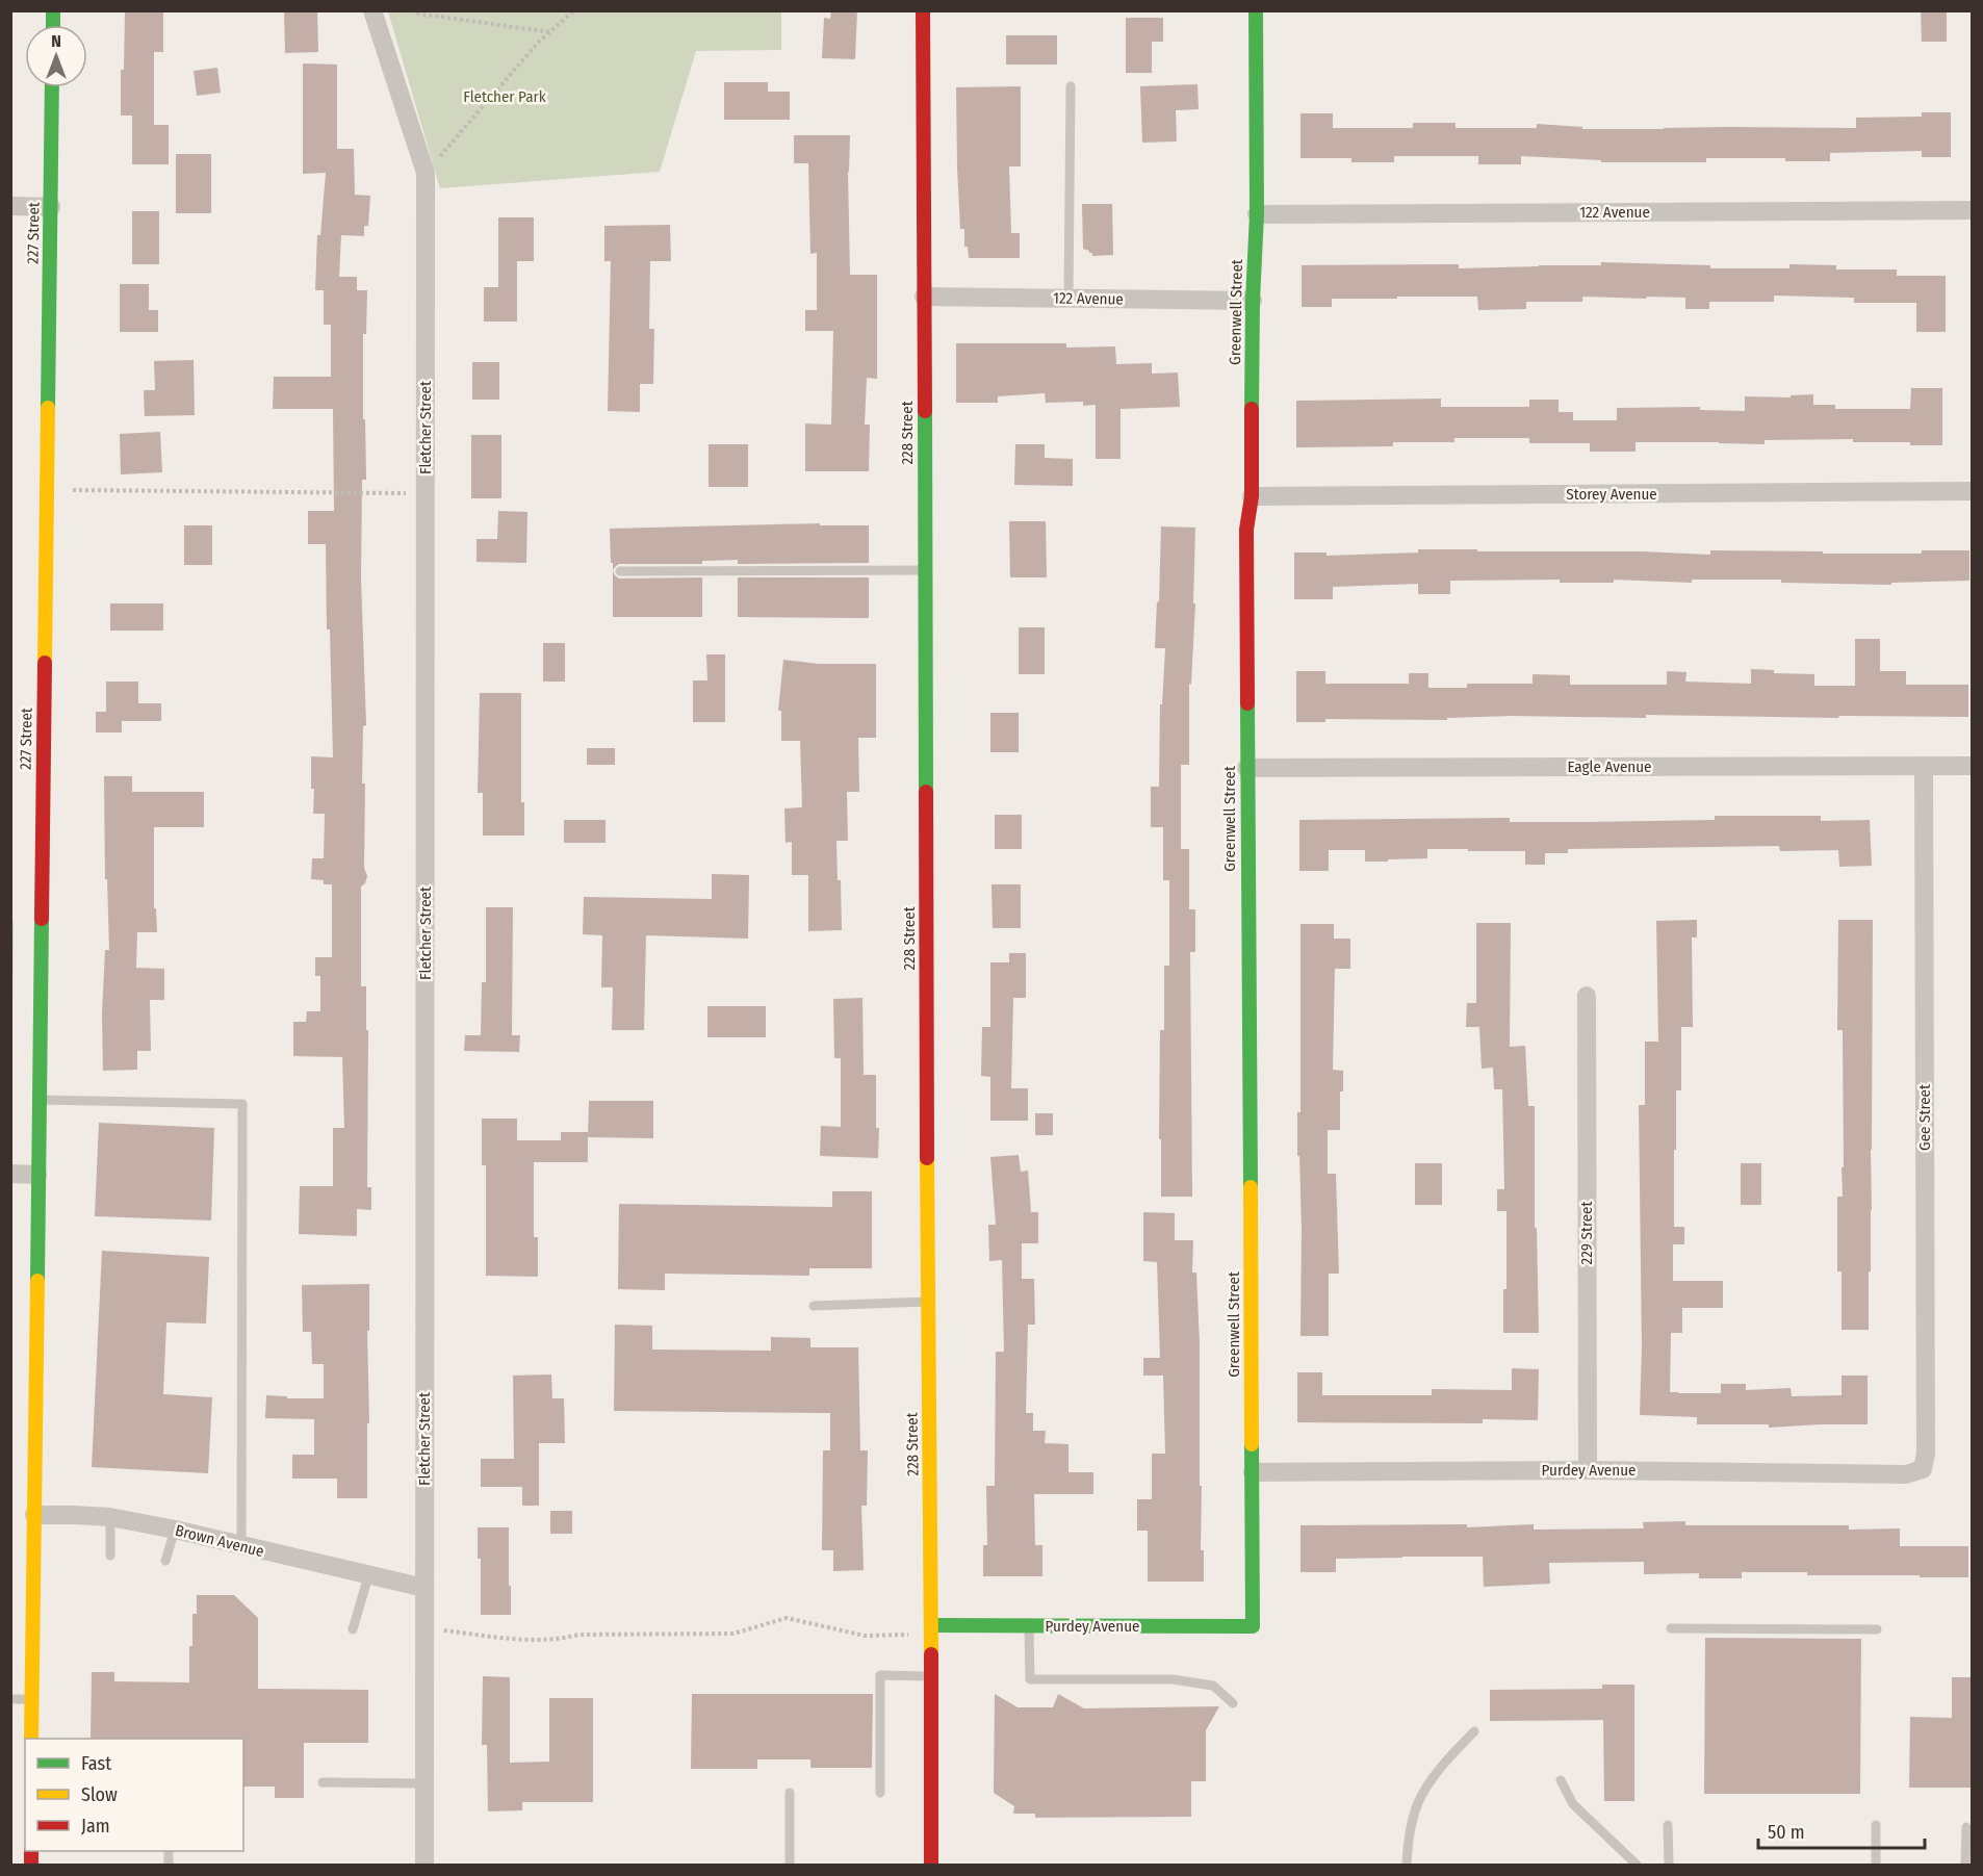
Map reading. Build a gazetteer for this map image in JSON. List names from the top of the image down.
{
  "streets": {
    "street": [
      "122 Avenue",
      "227 Street",
      "Greenwell Street",
      "Fletcher Street",
      "228 Street",
      "Storey Avenue",
      "Eagle Avenue",
      "Gee Street",
      "229 Street",
      "Purdey Avenue",
      "Brown Avenue"
    ]
  },
  "crossings": [
    ["122 Avenue", "Greenwell Street"],
    ["122 Avenue", "228 Street"],
    ["227 Street", "Brown Avenue"],
    ["Greenwell Street", "Storey Avenue"],
    ["Greenwell Street", "Eagle Avenue"],
    ["Greenwell Street", "Purdey Avenue"],
    ["Fletcher Street", "Brown Avenue"],
    ["228 Street", "Purdey Avenue"],
    ["Eagle Avenue", "Gee Street"],
    ["Gee Street", "Purdey Avenue"],
    ["229 Street", "Purdey Avenue"]
  ],
  "parks": ["Fletcher Park"],
  "legend": ["Fast", "Slow", "Jam"],
  "scale_bar": "50 m",
  "north": "top"
}
